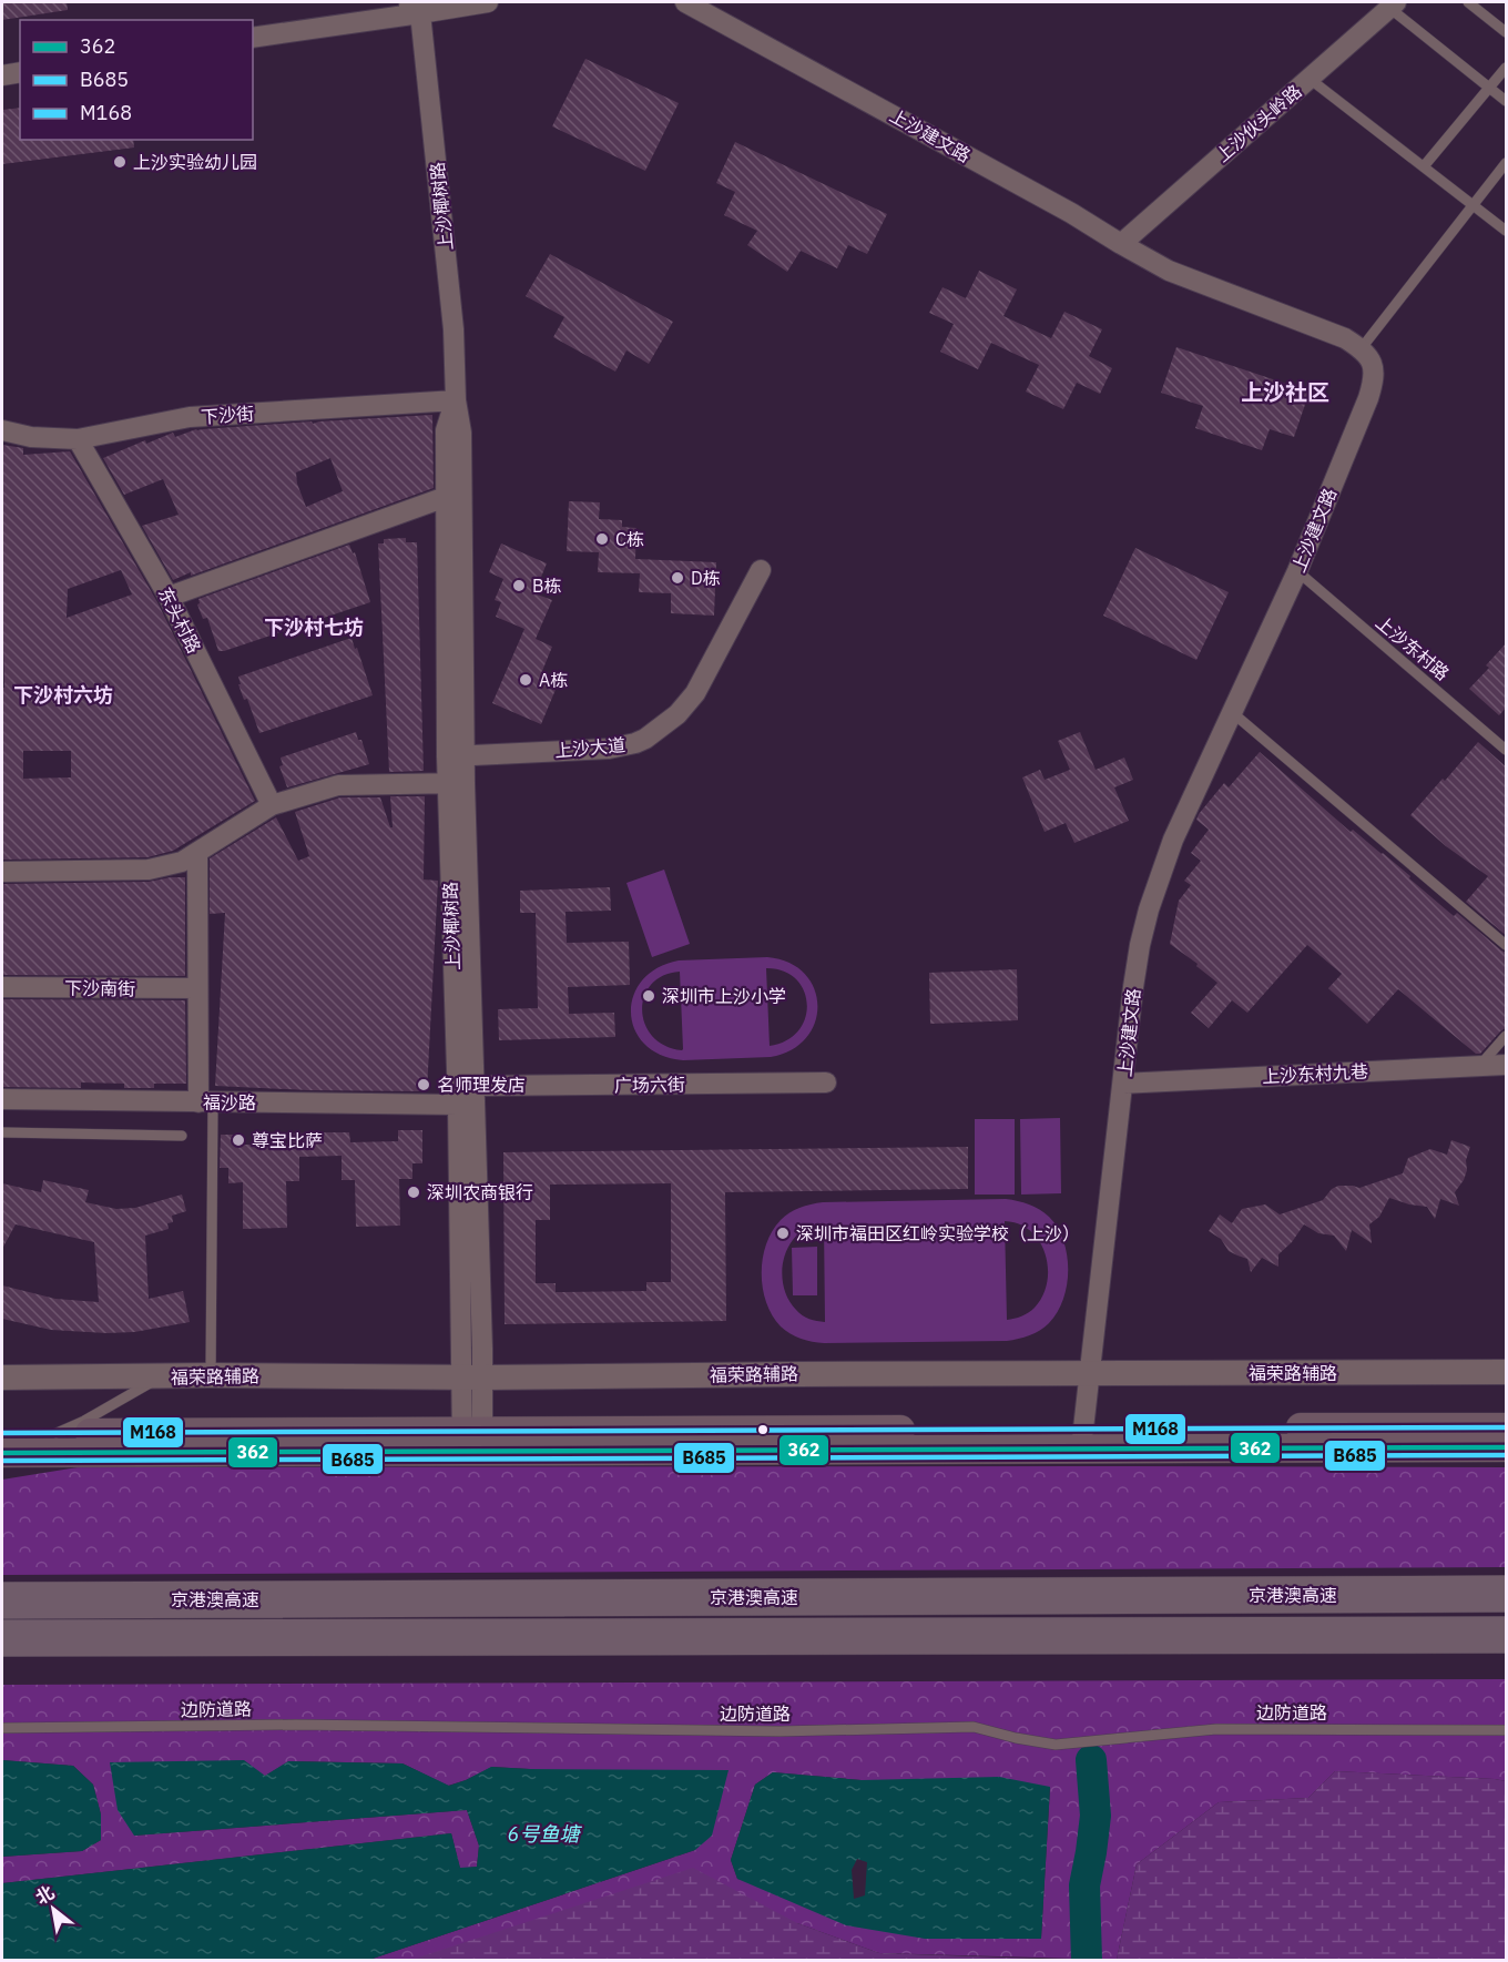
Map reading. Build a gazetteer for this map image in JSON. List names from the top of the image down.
{
  "streets": {
    "highway": ["京港澳高速"],
    "street": [
      "上沙伙头岭路",
      "上沙建文路",
      "上沙椰树路",
      "下沙街",
      "东头村路",
      "上沙大道",
      "下沙南街",
      "上沙东村九巷",
      "广场六街",
      "福沙路",
      "福荣路辅路"
    ],
    "lane": ["上沙东村路", "边防道路"]
  },
  "crossings": [
    ["上沙伙头岭路", "上沙建文路"],
    ["上沙建文路", "上沙东村路"],
    ["上沙建文路", "上沙东村九巷"],
    ["上沙建文路", "福荣路辅路"],
    ["上沙椰树路", "下沙街"],
    ["上沙椰树路", "上沙大道"],
    ["上沙椰树路", "广场六街"],
    ["上沙椰树路", "福沙路"],
    ["上沙椰树路", "福荣路辅路"],
    ["下沙街", "东头村路"]
  ],
  "districts": ["上沙社区", "下沙村七坊", "下沙村六坊"],
  "water": ["6号鱼塘"],
  "places": [
    "上沙实验幼儿园",
    "C栋",
    "D栋",
    "B栋",
    "A栋",
    "深圳市上沙小学",
    "名师理发店",
    "尊宝比萨",
    "深圳农商银行",
    "深圳市福田区红岭实验学校（上沙）"
  ],
  "lines": ["transit line M168", "transit line 362", "transit line B685"],
  "legend": ["362", "B685", "M168"],
  "north": "top left"
}
